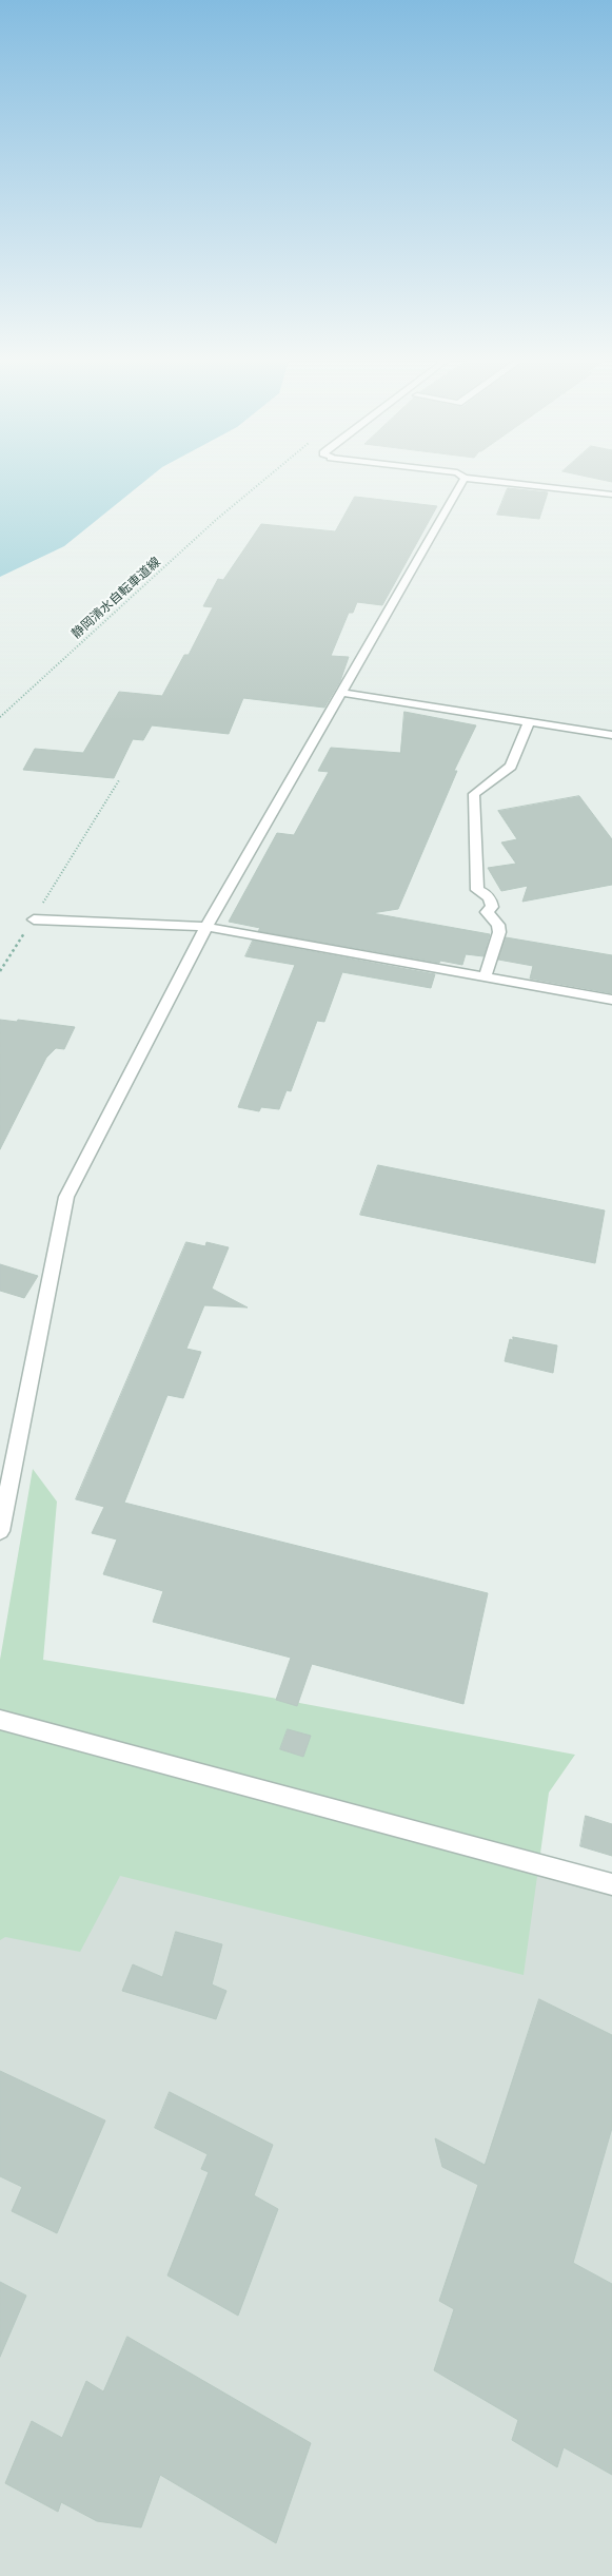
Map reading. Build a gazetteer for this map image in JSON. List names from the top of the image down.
{
  "streets": {
    "path": ["静岡清水自転車道線"]
  }
}
